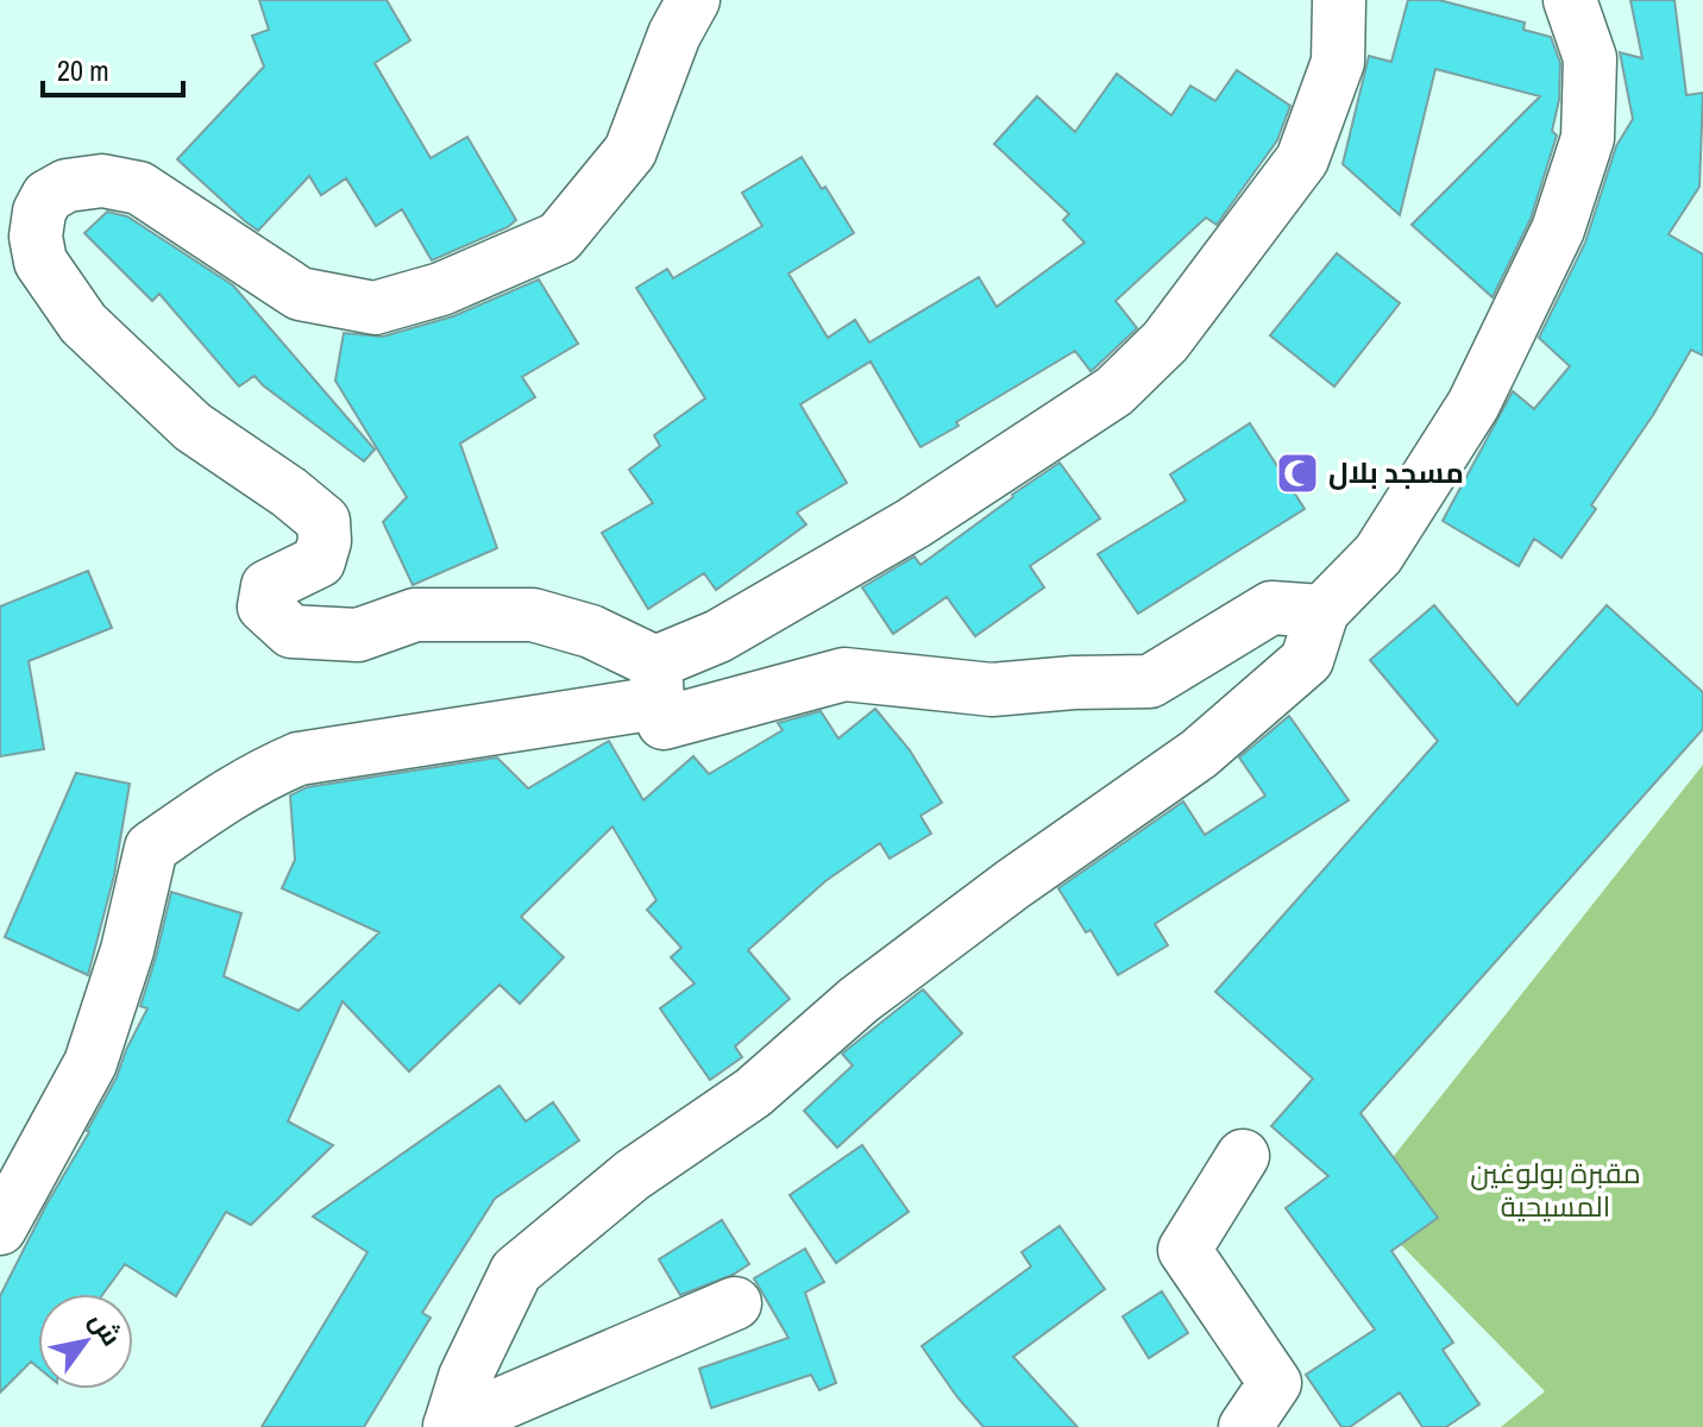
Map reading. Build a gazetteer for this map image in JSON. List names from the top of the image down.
{
  "parks": ["مقبرة بولوغين المسيحية"],
  "places": {
    "mosque": ["مسجد بلال"]
  },
  "scale_bar": "20 m",
  "north": "top right"
}
